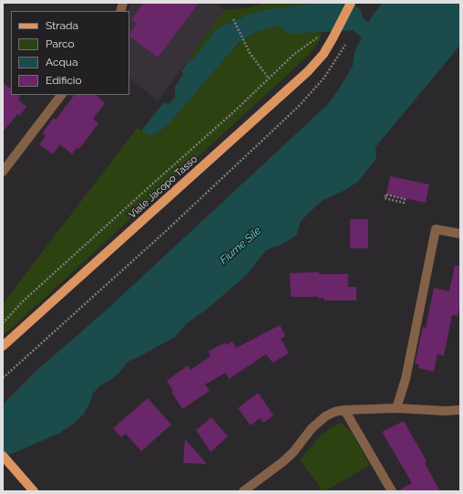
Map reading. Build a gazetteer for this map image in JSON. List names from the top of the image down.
{
  "streets": {
    "main road": ["Viale Jacopo Tasso"]
  },
  "water": ["Fiume Sile"],
  "legend": [
    "Strada",
    "Parco",
    "Acqua",
    "Edificio"
  ]
}
